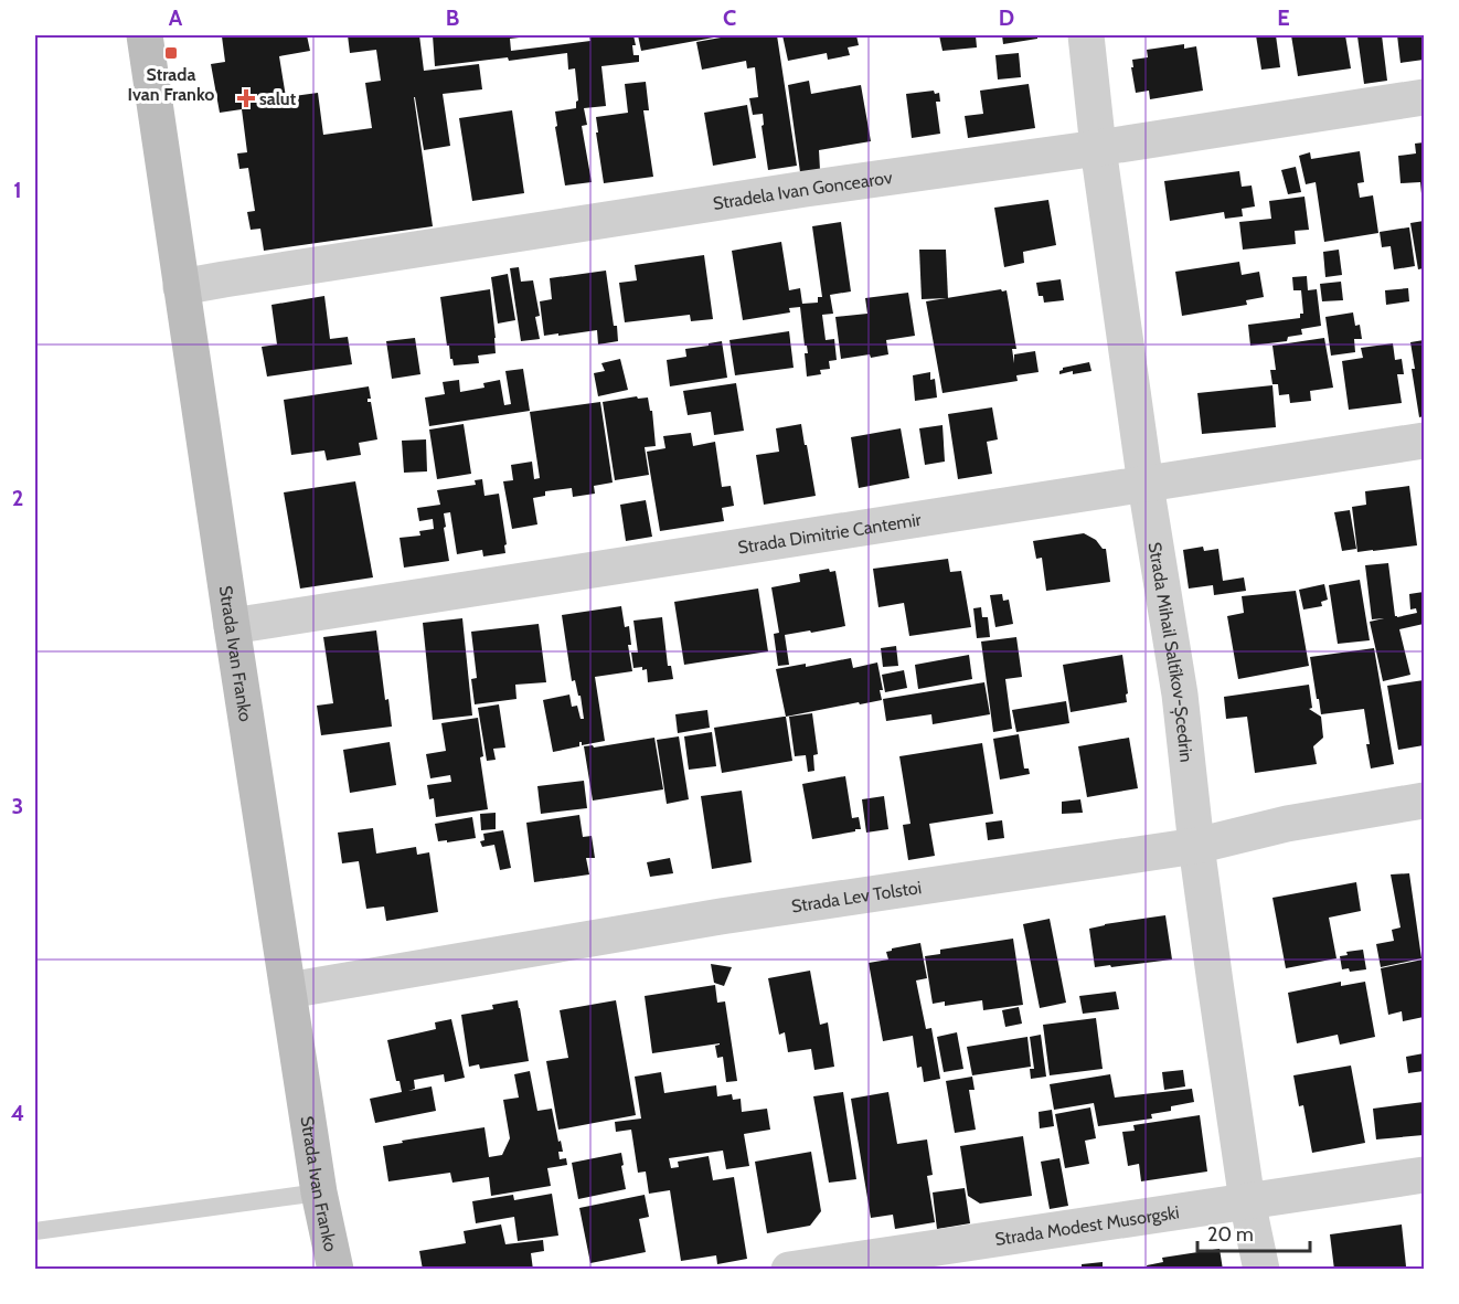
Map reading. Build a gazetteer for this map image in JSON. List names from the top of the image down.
{
  "streets": {
    "main road": ["Strada Ivan Franko"],
    "street": [
      "Stradela Ivan Goncearov",
      "Strada Dimitrie Cantemir",
      "Strada Mihail Saltîkov-Șcedrin",
      "Strada Lev Tolstoi",
      "Strada Modest Musorgski"
    ]
  },
  "crossings": [
    ["Stradela Ivan Goncearov", "Strada Ivan Franko"],
    ["Stradela Ivan Goncearov", "Strada Mihail Saltîkov-Șcedrin"],
    ["Strada Dimitrie Cantemir", "Strada Ivan Franko"],
    ["Strada Dimitrie Cantemir", "Strada Mihail Saltîkov-Șcedrin"],
    ["Strada Ivan Franko", "Strada Lev Tolstoi"],
    ["Strada Mihail Saltîkov-Șcedrin", "Strada Lev Tolstoi"],
    ["Strada Mihail Saltîkov-Șcedrin", "Strada Modest Musorgski"]
  ],
  "places": {
    "transit": ["Strada Ivan Franko"],
    "health": ["salut"]
  },
  "scale_bar": "20 m",
  "grid": {
    "columns": [
      "A",
      "B",
      "C",
      "D",
      "E"
    ],
    "rows": [
      "1",
      "2",
      "3",
      "4"
    ]
  }
}
